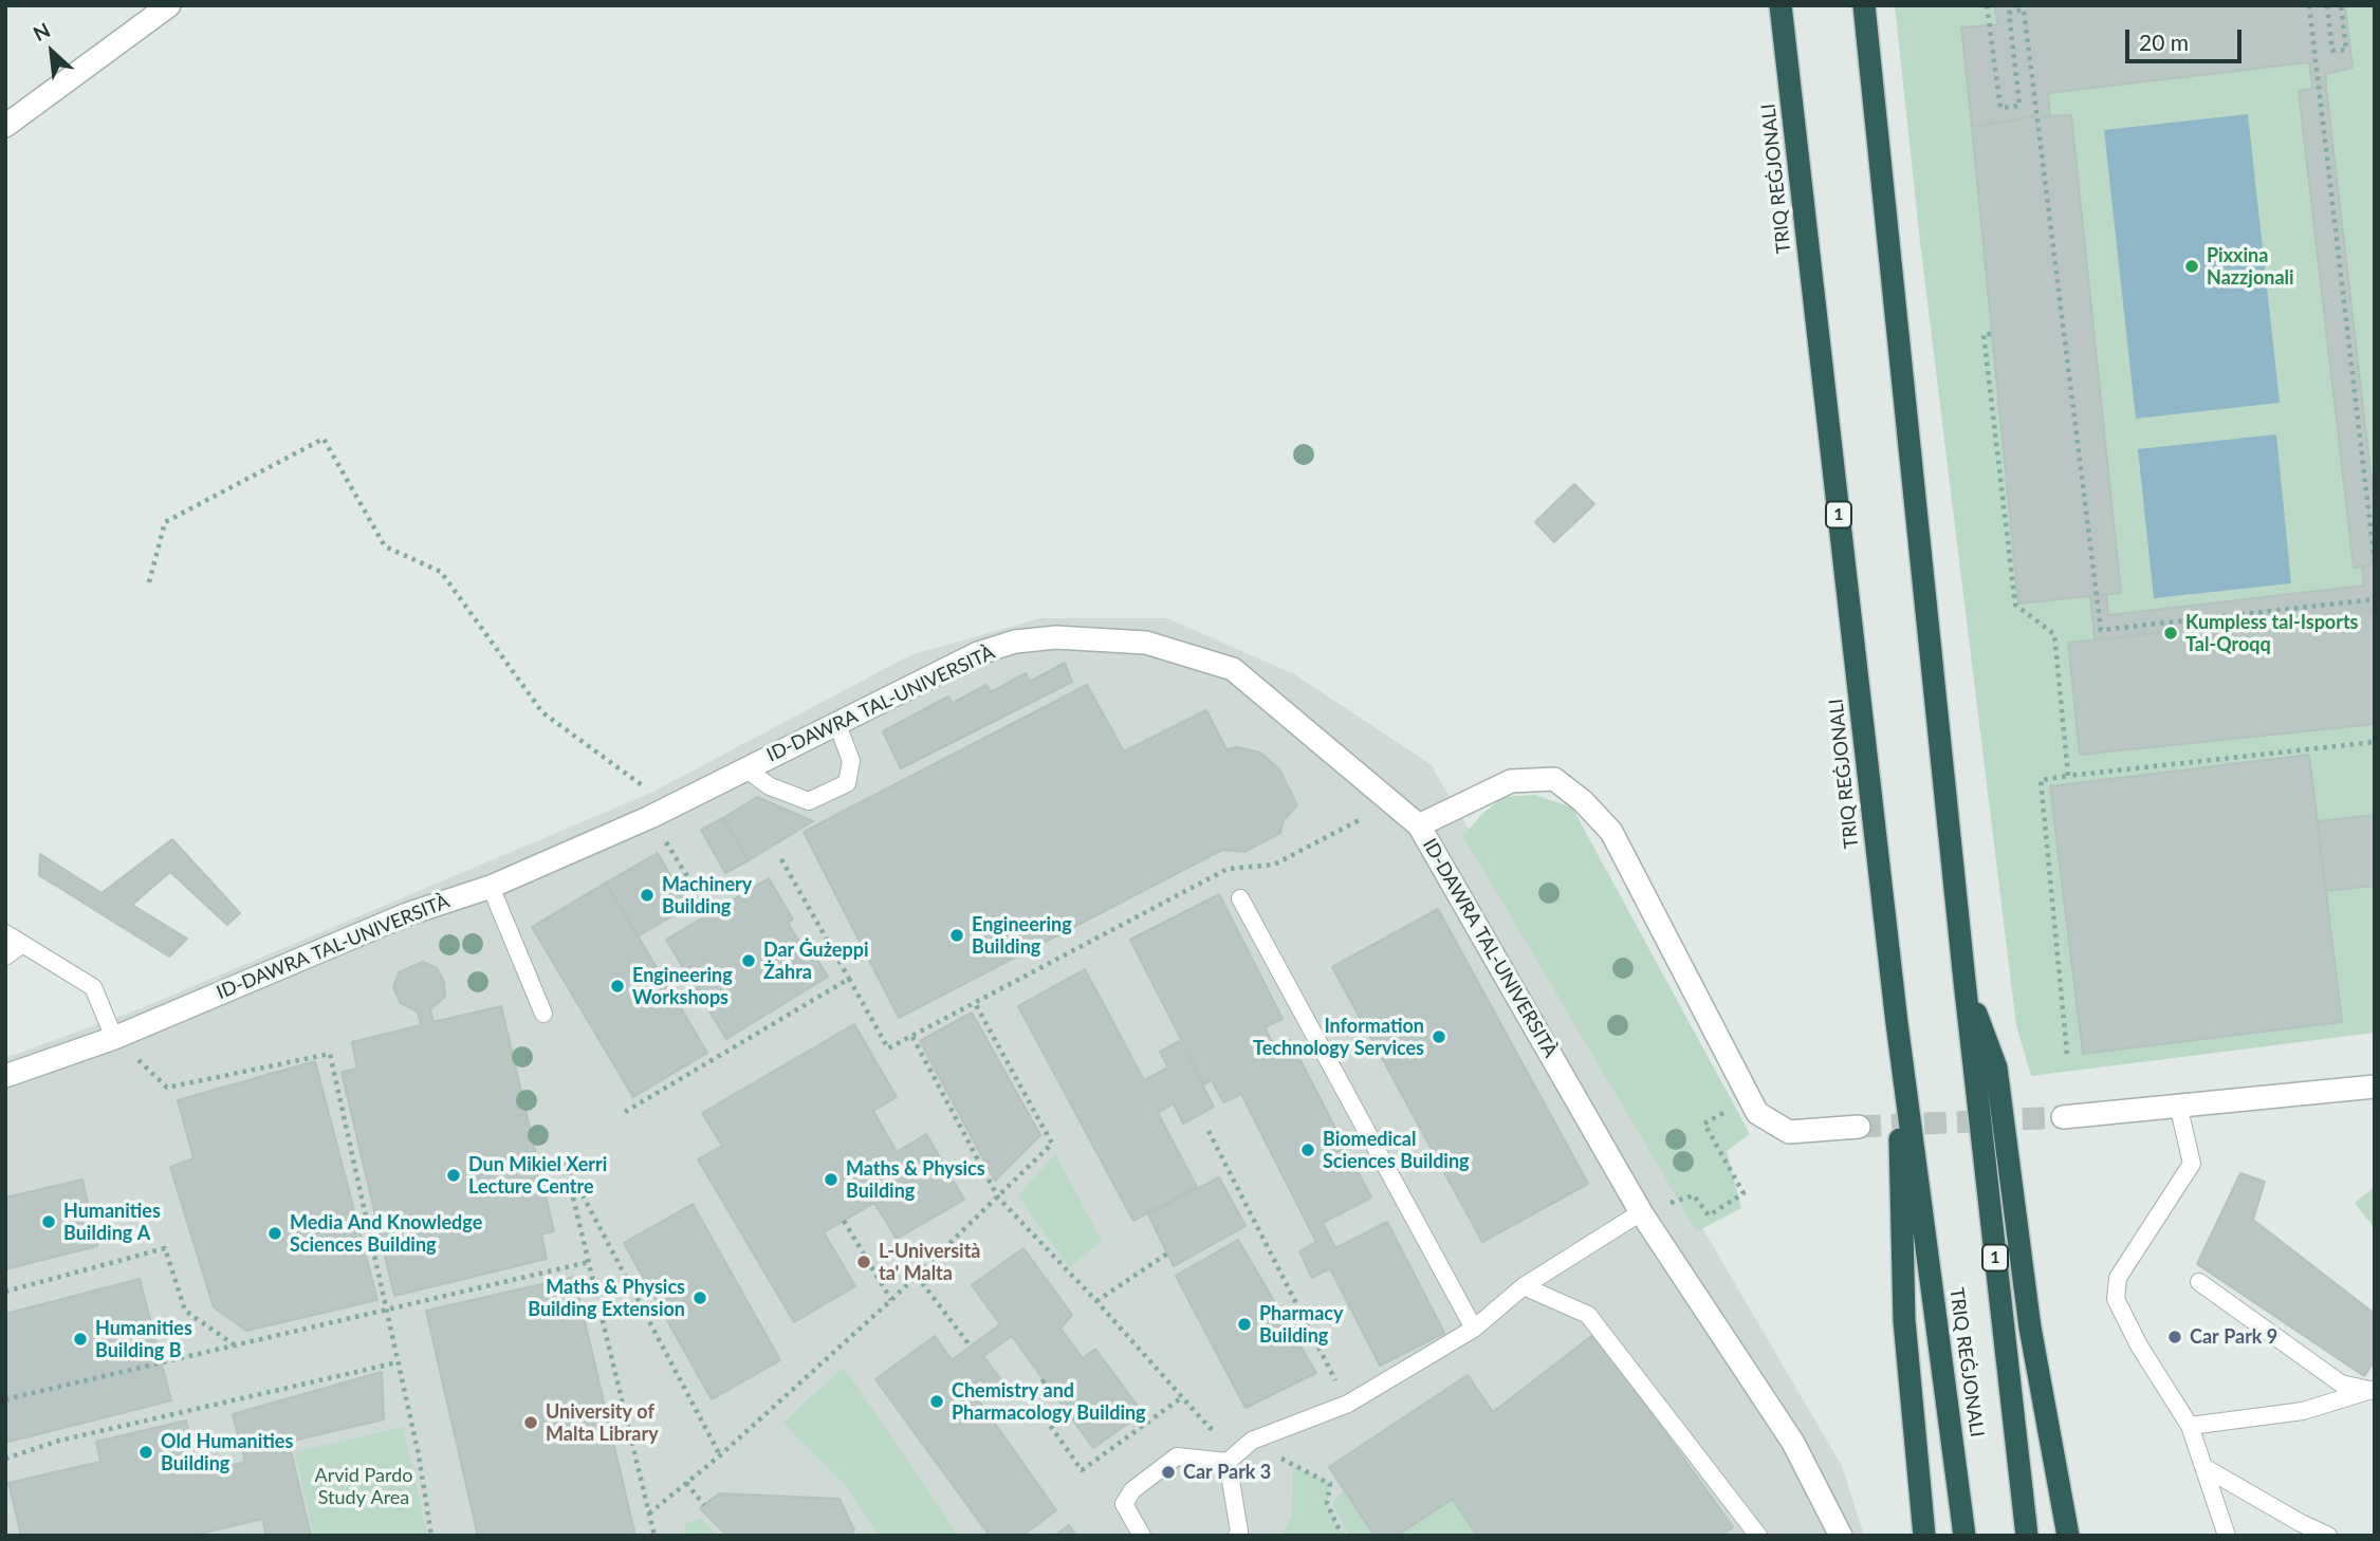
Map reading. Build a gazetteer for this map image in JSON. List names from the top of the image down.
{
  "streets": {
    "highway": ["TRIQ REĠJONALI", "1"],
    "street": ["ID-DAWRA TAL-UNIVERSITÀ"]
  },
  "parks": ["Arvid Pardo Study Area"],
  "places": [
    "Pixxina Nazzjonali",
    "Kumpless tal-Isports Tal-Qroqq",
    "Machinery Building",
    "Engineering Building",
    "Dar Ġużeppi Żahra",
    "Engineering Workshops",
    "Information Technology Services",
    "Biomedical Sciences Building",
    "Dun Mikiel Xerri Lecture Centre",
    "Maths & Physics Building",
    "Humanities Building A",
    "Media And Knowledge Sciences Building",
    "L-Università ta' Malta",
    "Maths & Physics Building Extension",
    "Pharmacy Building",
    "Car Park 9",
    "Humanities Building B",
    "Chemistry and Pharmacology Building",
    "University of Malta Library",
    "Old Humanities Building",
    "Car Park 3"
  ],
  "scale_bar": "20 m",
  "north": "top left"
}
